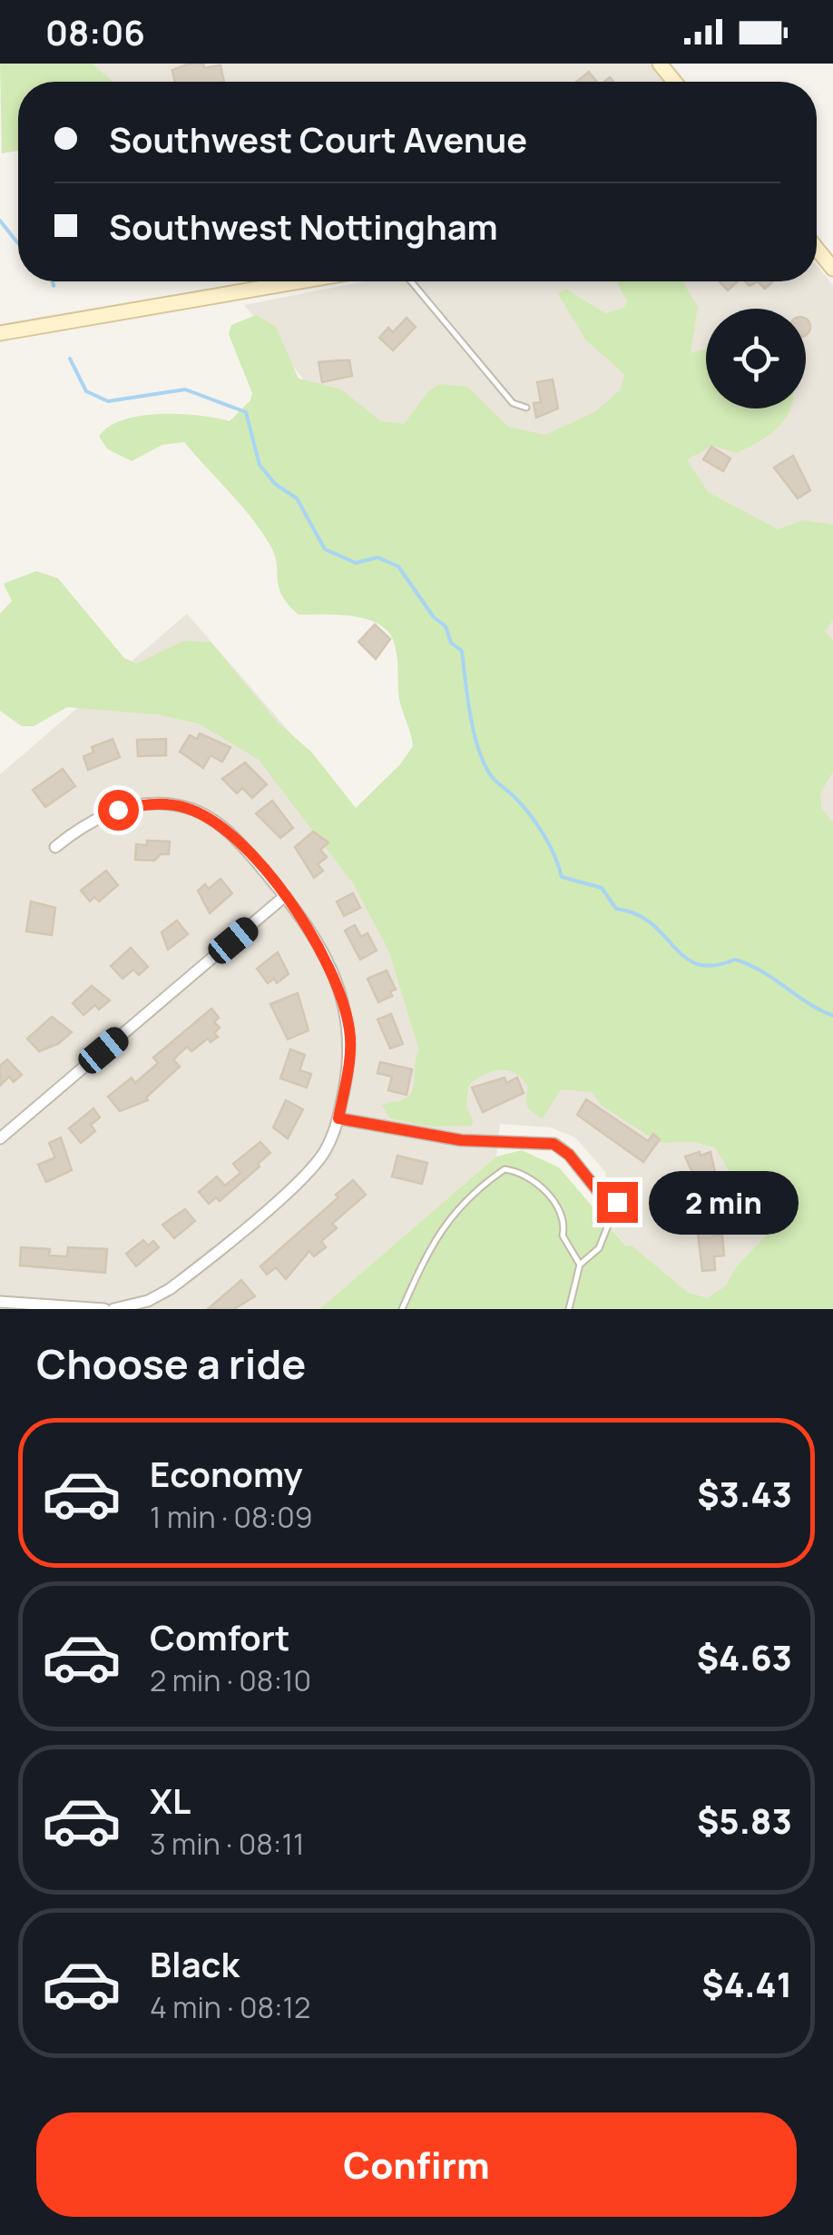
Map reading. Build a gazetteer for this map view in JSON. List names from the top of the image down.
{
  "page": {
    "status": "08:06",
    "banner": ["Southwest Court Avenue", "Southwest Nottingham"],
    "bubble": "2 min",
    "heading": "Choose a ride",
    "list": [
      {
        "name": "Economy",
        "note": "1 min · 08:09",
        "value": "$3.43"
      },
      {
        "name": "Comfort",
        "note": "2 min · 08:10",
        "value": "$4.63"
      },
      {
        "name": "XL",
        "note": "3 min · 08:11",
        "value": "$5.83"
      },
      {
        "name": "Black",
        "note": "4 min · 08:12",
        "value": "$4.41"
      }
    ],
    "buttons": "Confirm"
  }
}
